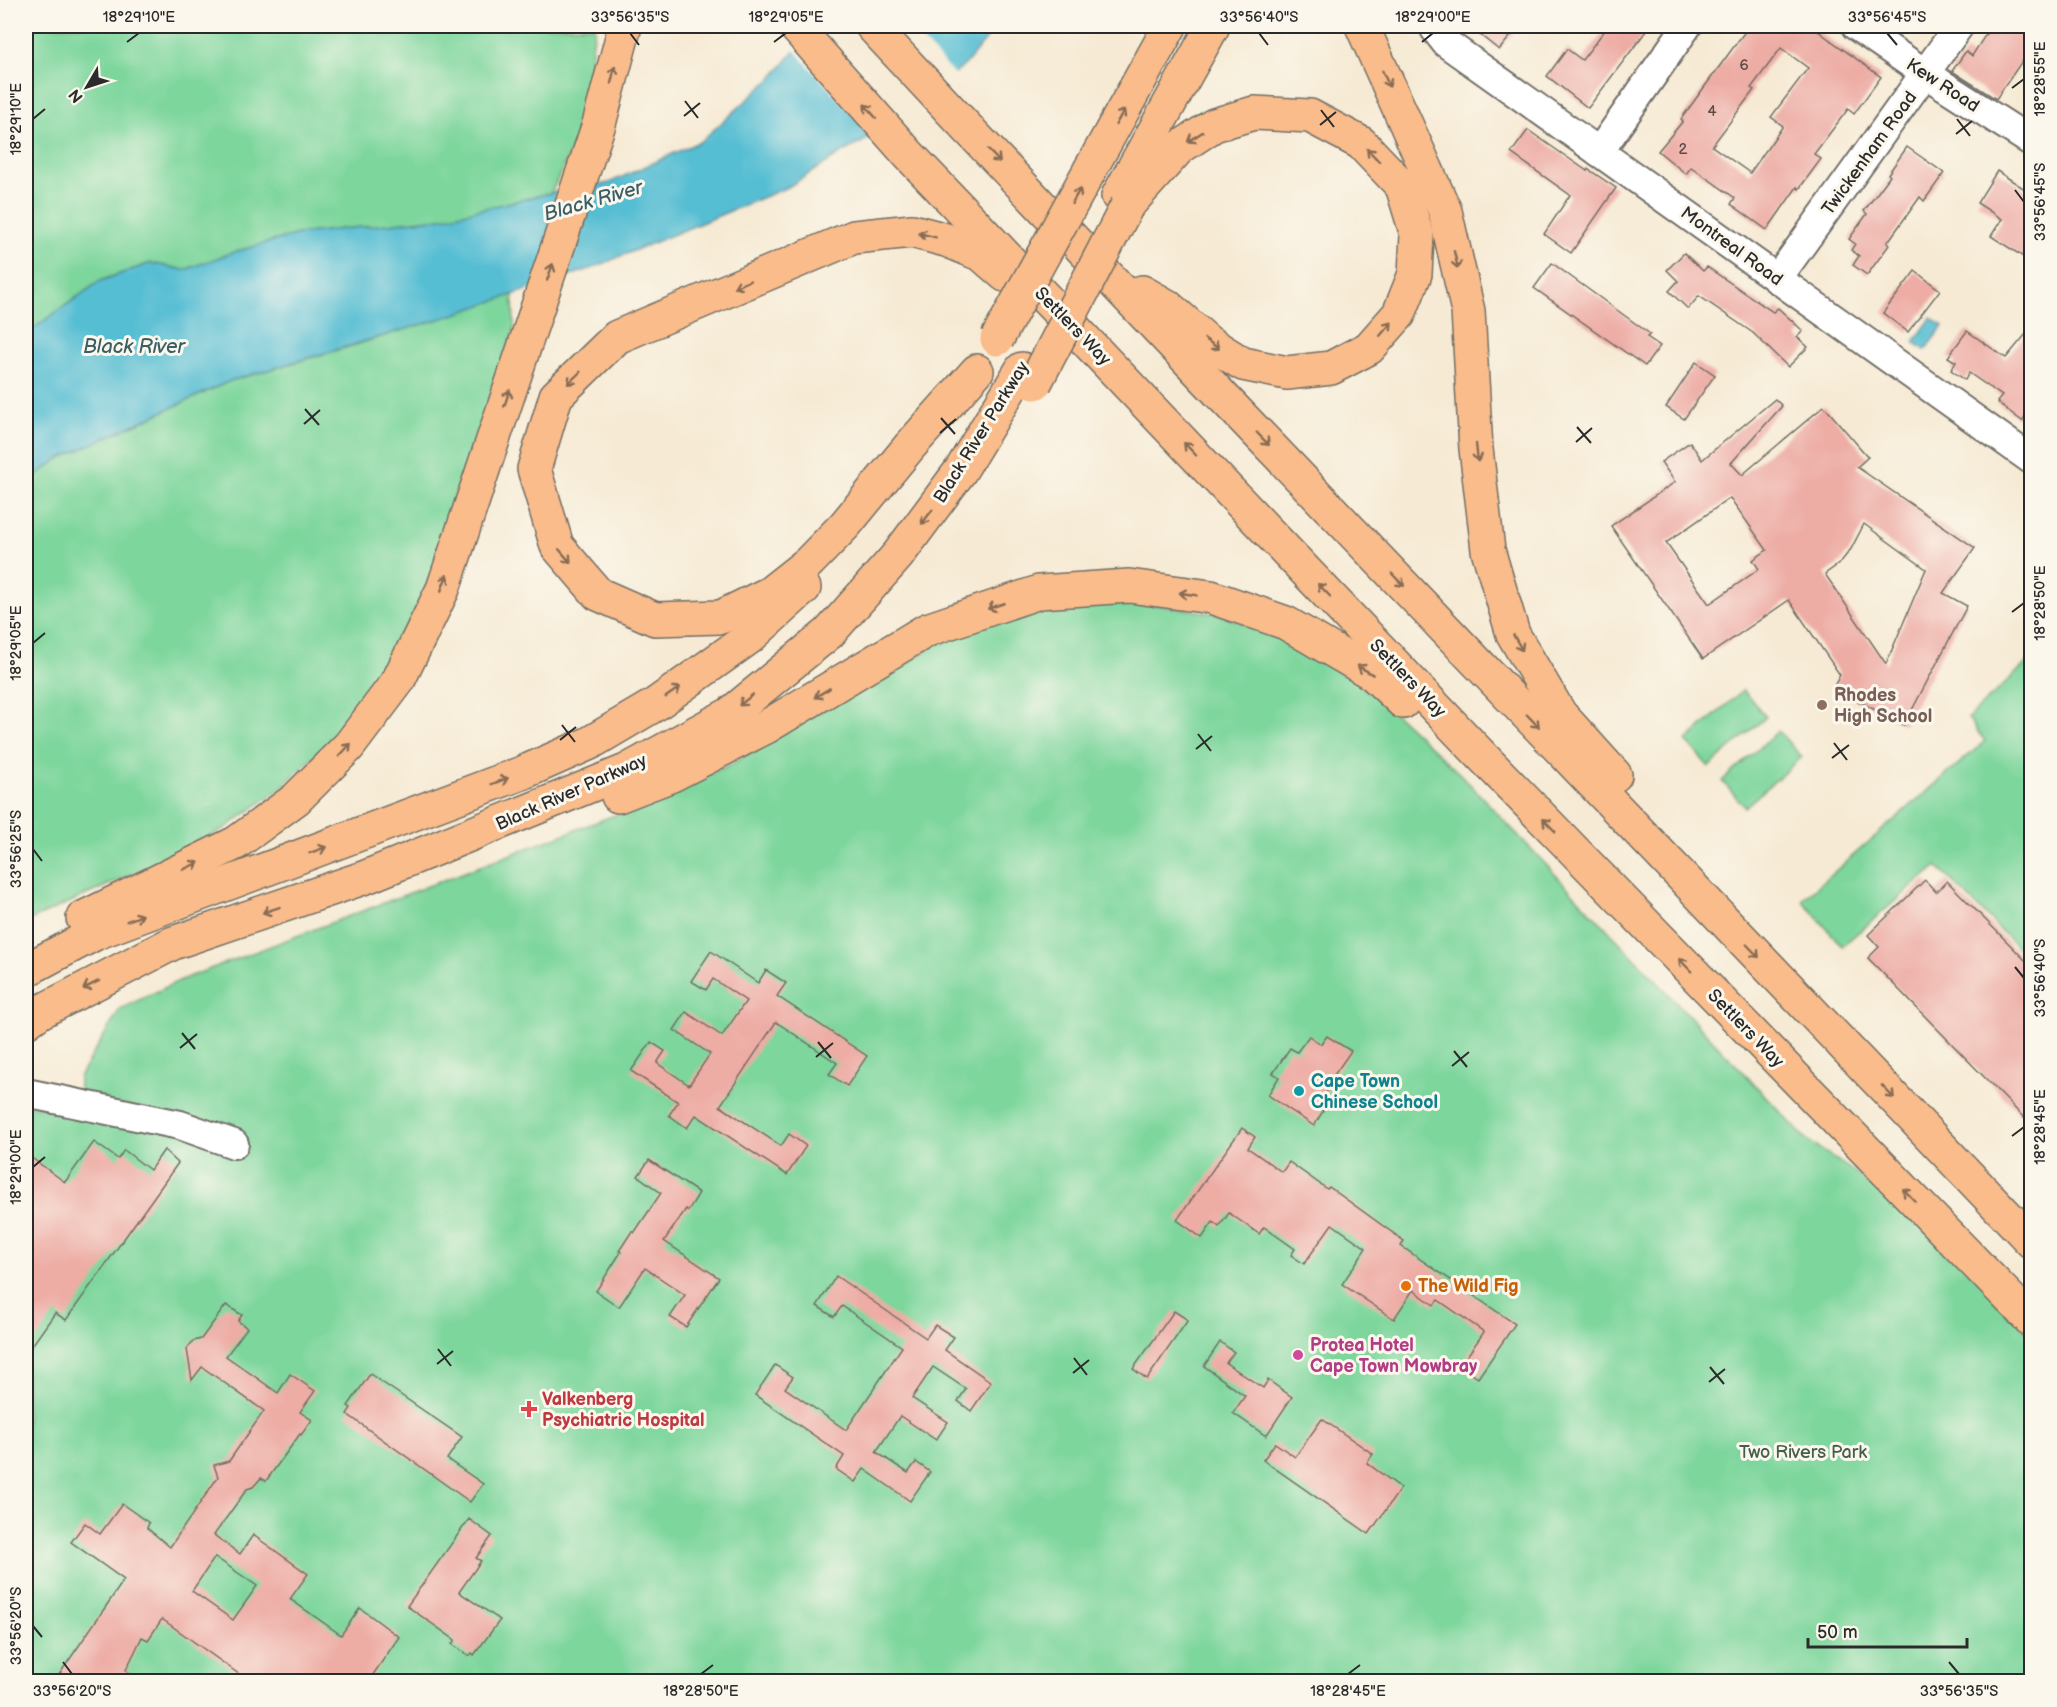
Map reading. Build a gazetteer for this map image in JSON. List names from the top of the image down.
{
  "streets": {
    "highway": ["Settlers Way", "Black River Parkway"],
    "street": ["Kew Road", "Twickenham Road", "Montreal Road"]
  },
  "crossings": [
    ["Kew Road", "Twickenham Road"],
    ["Twickenham Road", "Montreal Road"]
  ],
  "water": ["Black River"],
  "parks": ["Two Rivers Park"],
  "places": {
    "other": [
      "Rhodes High School",
      "Cape Town Chinese School",
      "The Wild Fig",
      "Protea Hotel Cape Town Mowbray"
    ],
    "health": ["Valkenberg Psychiatric Hospital"]
  },
  "house_numbers": ["6", "4", "2"],
  "scale_bar": "50 m",
  "north": "bottom left",
  "coordinates": [
    "18°29'10\"E",
    "33°56'35\"S",
    "18°29'05\"E",
    "33°56'40\"S",
    "18°29'00\"E",
    "33°56'45\"S",
    "18°28'55\"E",
    "18°28'50\"E",
    "33°56'25\"S",
    "18°28'45\"E",
    "33°56'20\"S"
  ]
}
